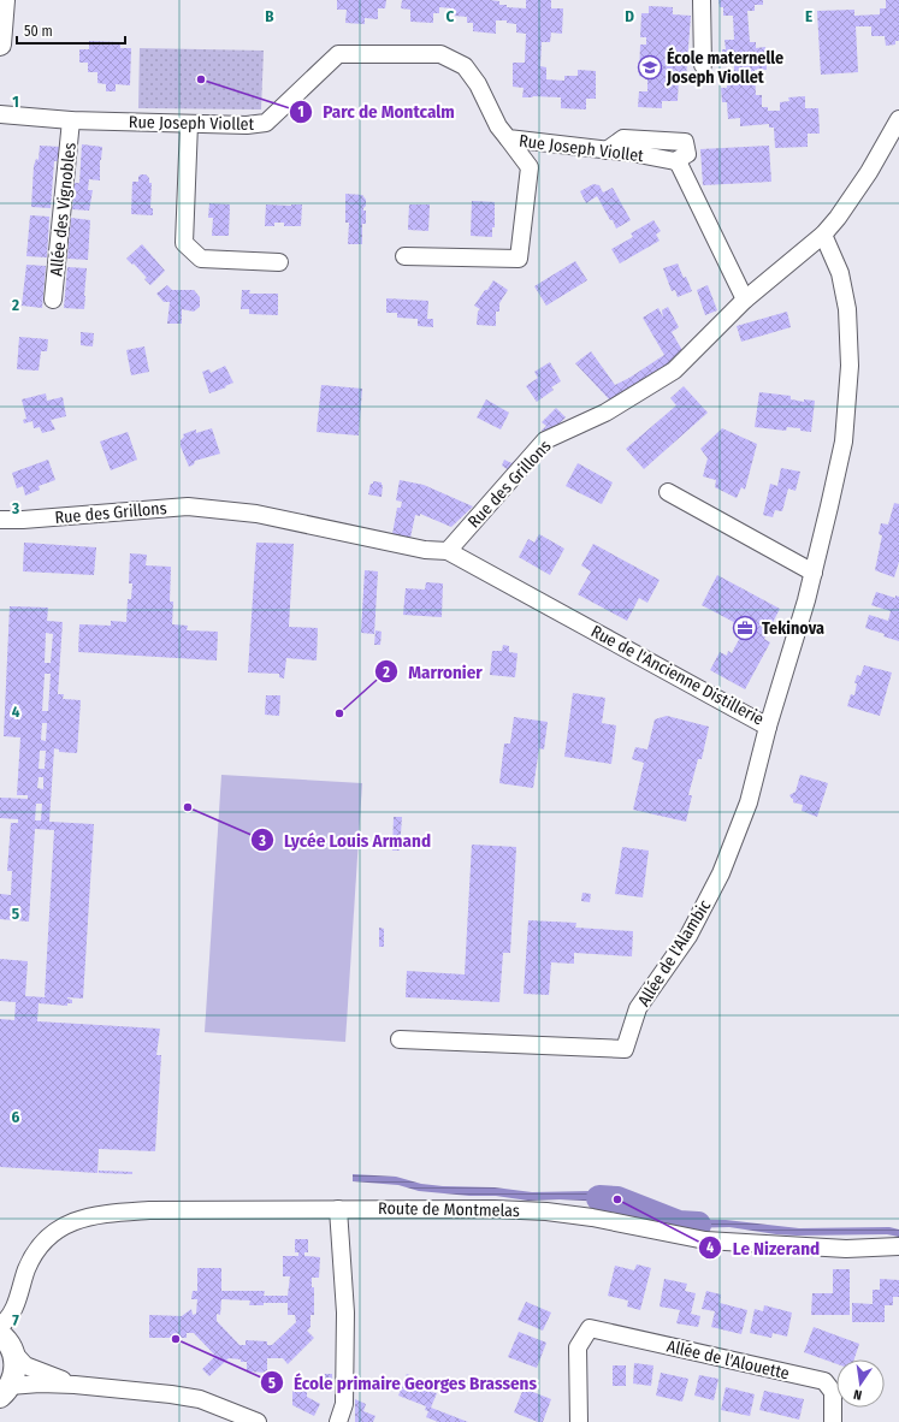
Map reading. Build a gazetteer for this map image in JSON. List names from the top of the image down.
{
  "streets": {
    "street": [
      "Rue Joseph Viollet",
      "Allée des Vignobles",
      "Rue des Grillons",
      "Rue de l'Ancienne Distillerie",
      "Allée de l'Alambic",
      "Route de Montmelas",
      "Allée de l'Alouette"
    ]
  },
  "crossings": [
    ["Rue Joseph Viollet", "Allée des Vignobles"],
    ["Rue Joseph Viollet", "Rue des Grillons"],
    ["Rue des Grillons", "Rue de l'Ancienne Distillerie"],
    ["Rue de l'Ancienne Distillerie", "Allée de l'Alambic"]
  ],
  "places": {
    "school or university": ["École maternelle Joseph Viollet"],
    "other": [
      "Parc de Montcalm",
      "Marronier",
      "Lycée Louis Armand",
      "Le Nizerand",
      "École primaire Georges Brassens"
    ],
    "office": ["Tekinova"]
  },
  "scale_bar": "50 m",
  "north": "bottom",
  "grid": {
    "columns": [
      "B",
      "C",
      "D",
      "E"
    ],
    "rows": [
      "1",
      "2",
      "3",
      "4",
      "5",
      "6",
      "7"
    ]
  }
}
